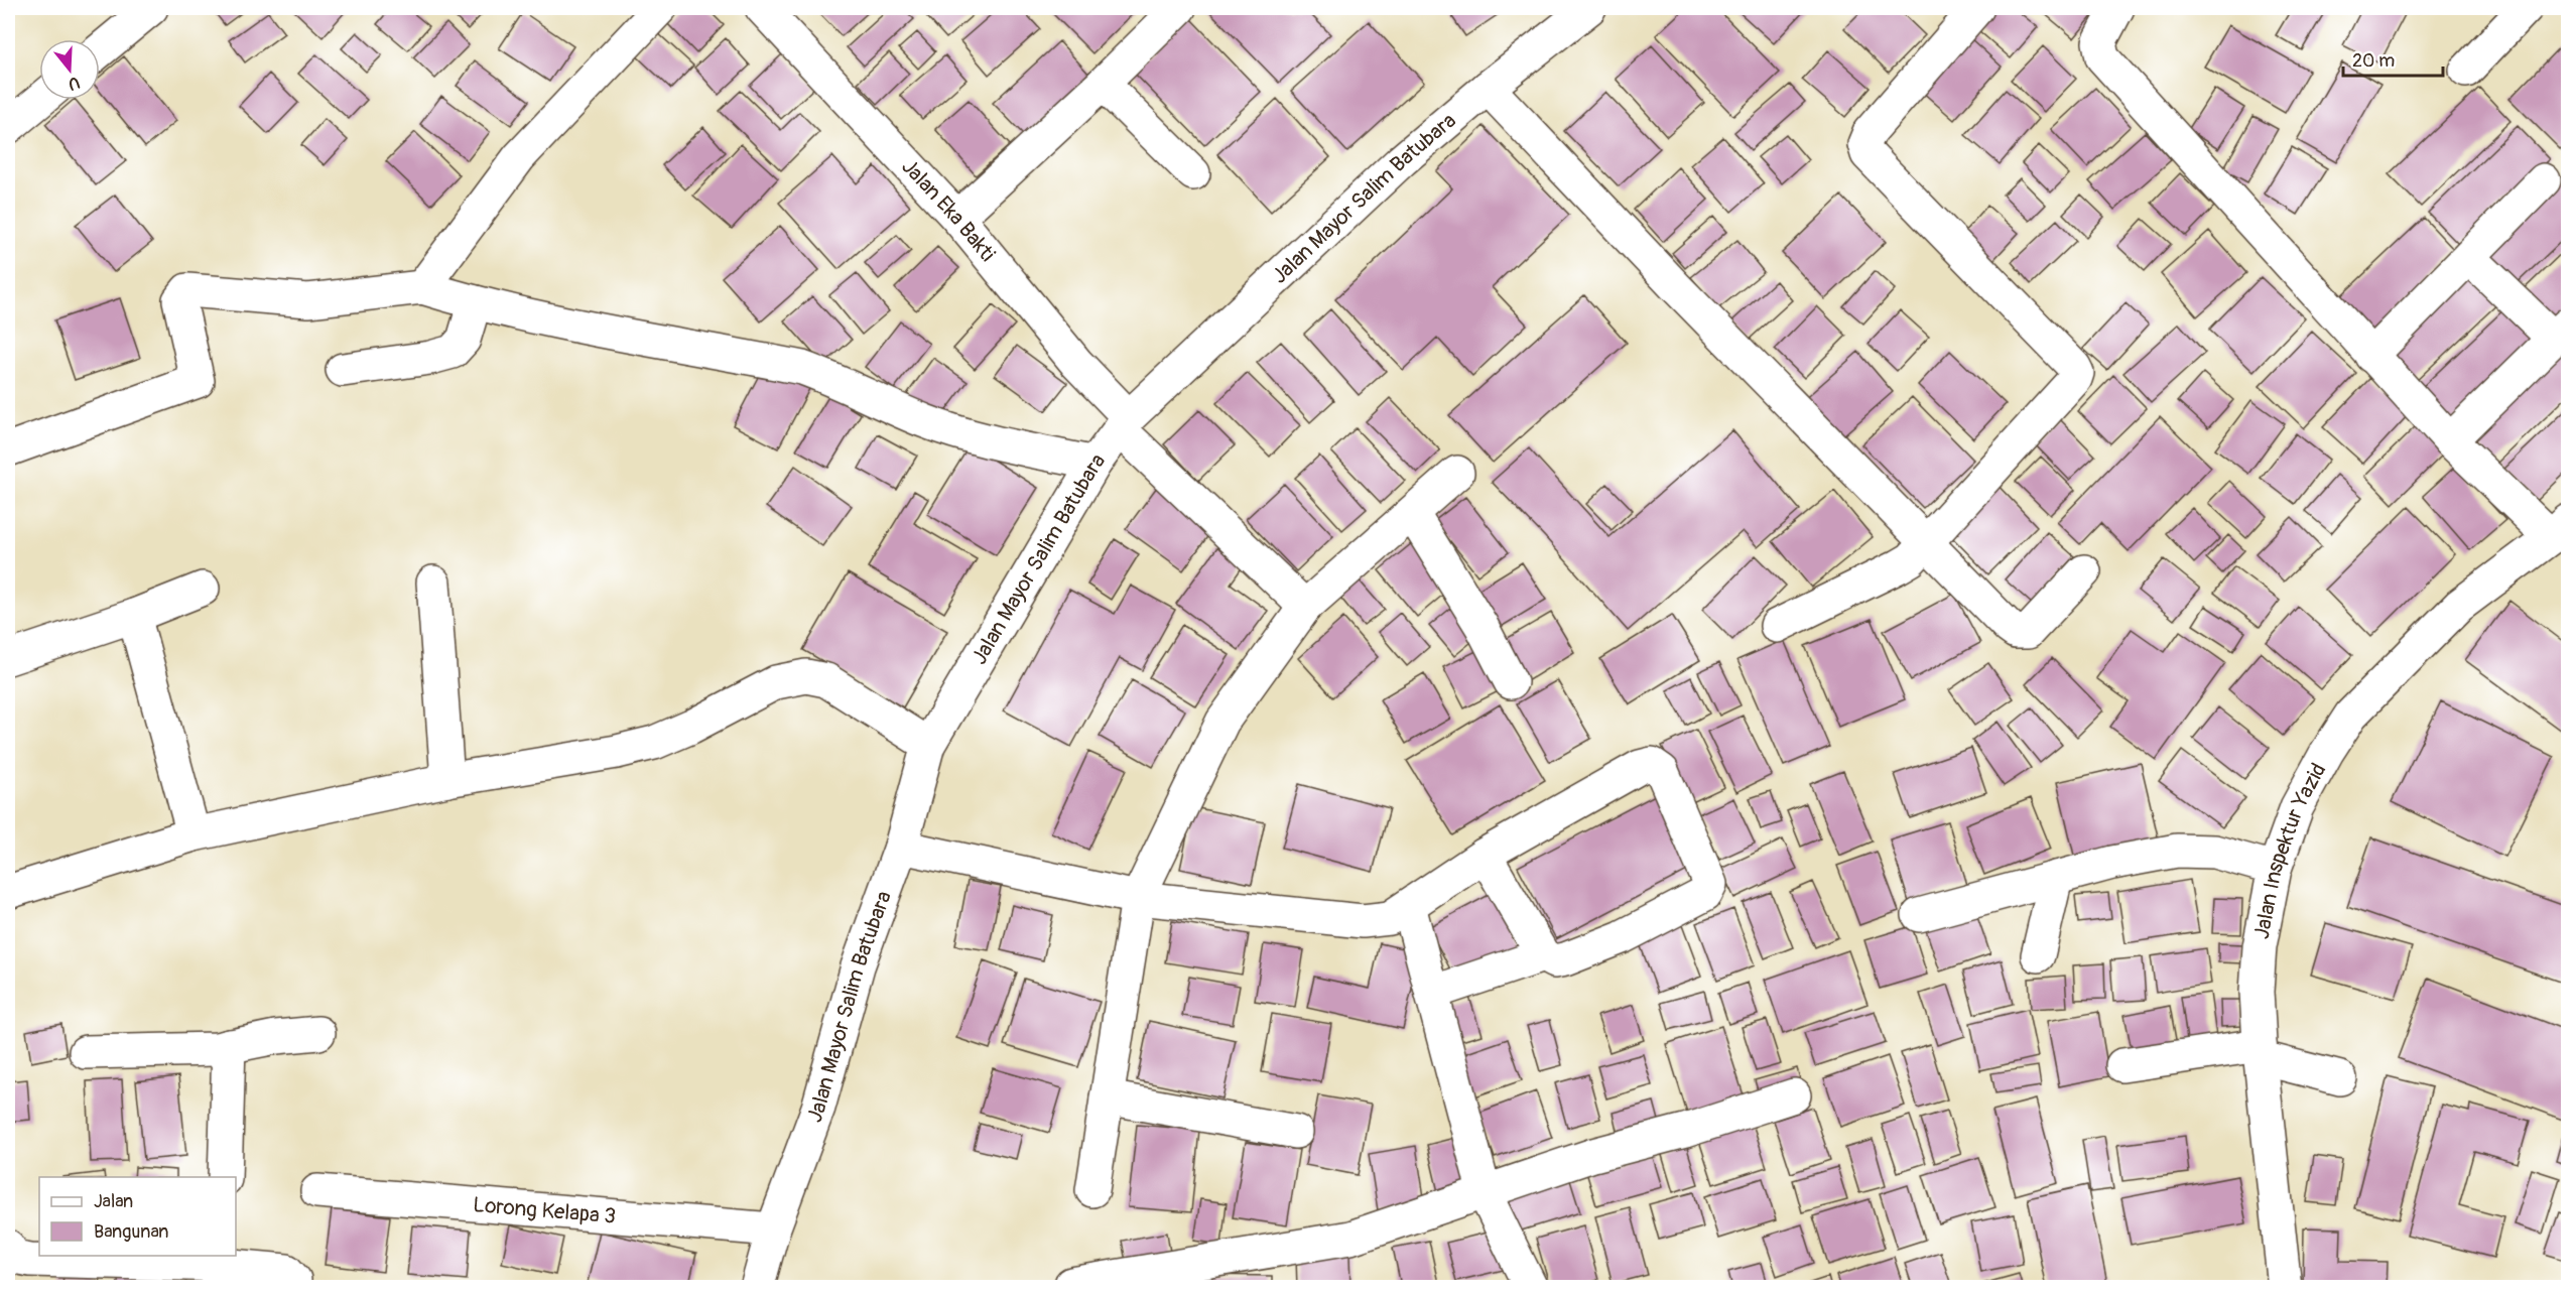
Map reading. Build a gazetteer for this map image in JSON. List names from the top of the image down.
{
  "streets": {
    "street": [
      "Jalan Mayor Salim Batubara",
      "Jalan Eka Bakti",
      "Jalan Inspektur Yazid",
      "Lorong Kelapa 3"
    ]
  },
  "crossings": [
    ["Jalan Mayor Salim Batubara", "Jalan Eka Bakti"],
    ["Jalan Mayor Salim Batubara", "Lorong Kelapa 3"]
  ],
  "legend": ["Jalan", "Bangunan"],
  "scale_bar": "20 m",
  "north": "bottom"
}
